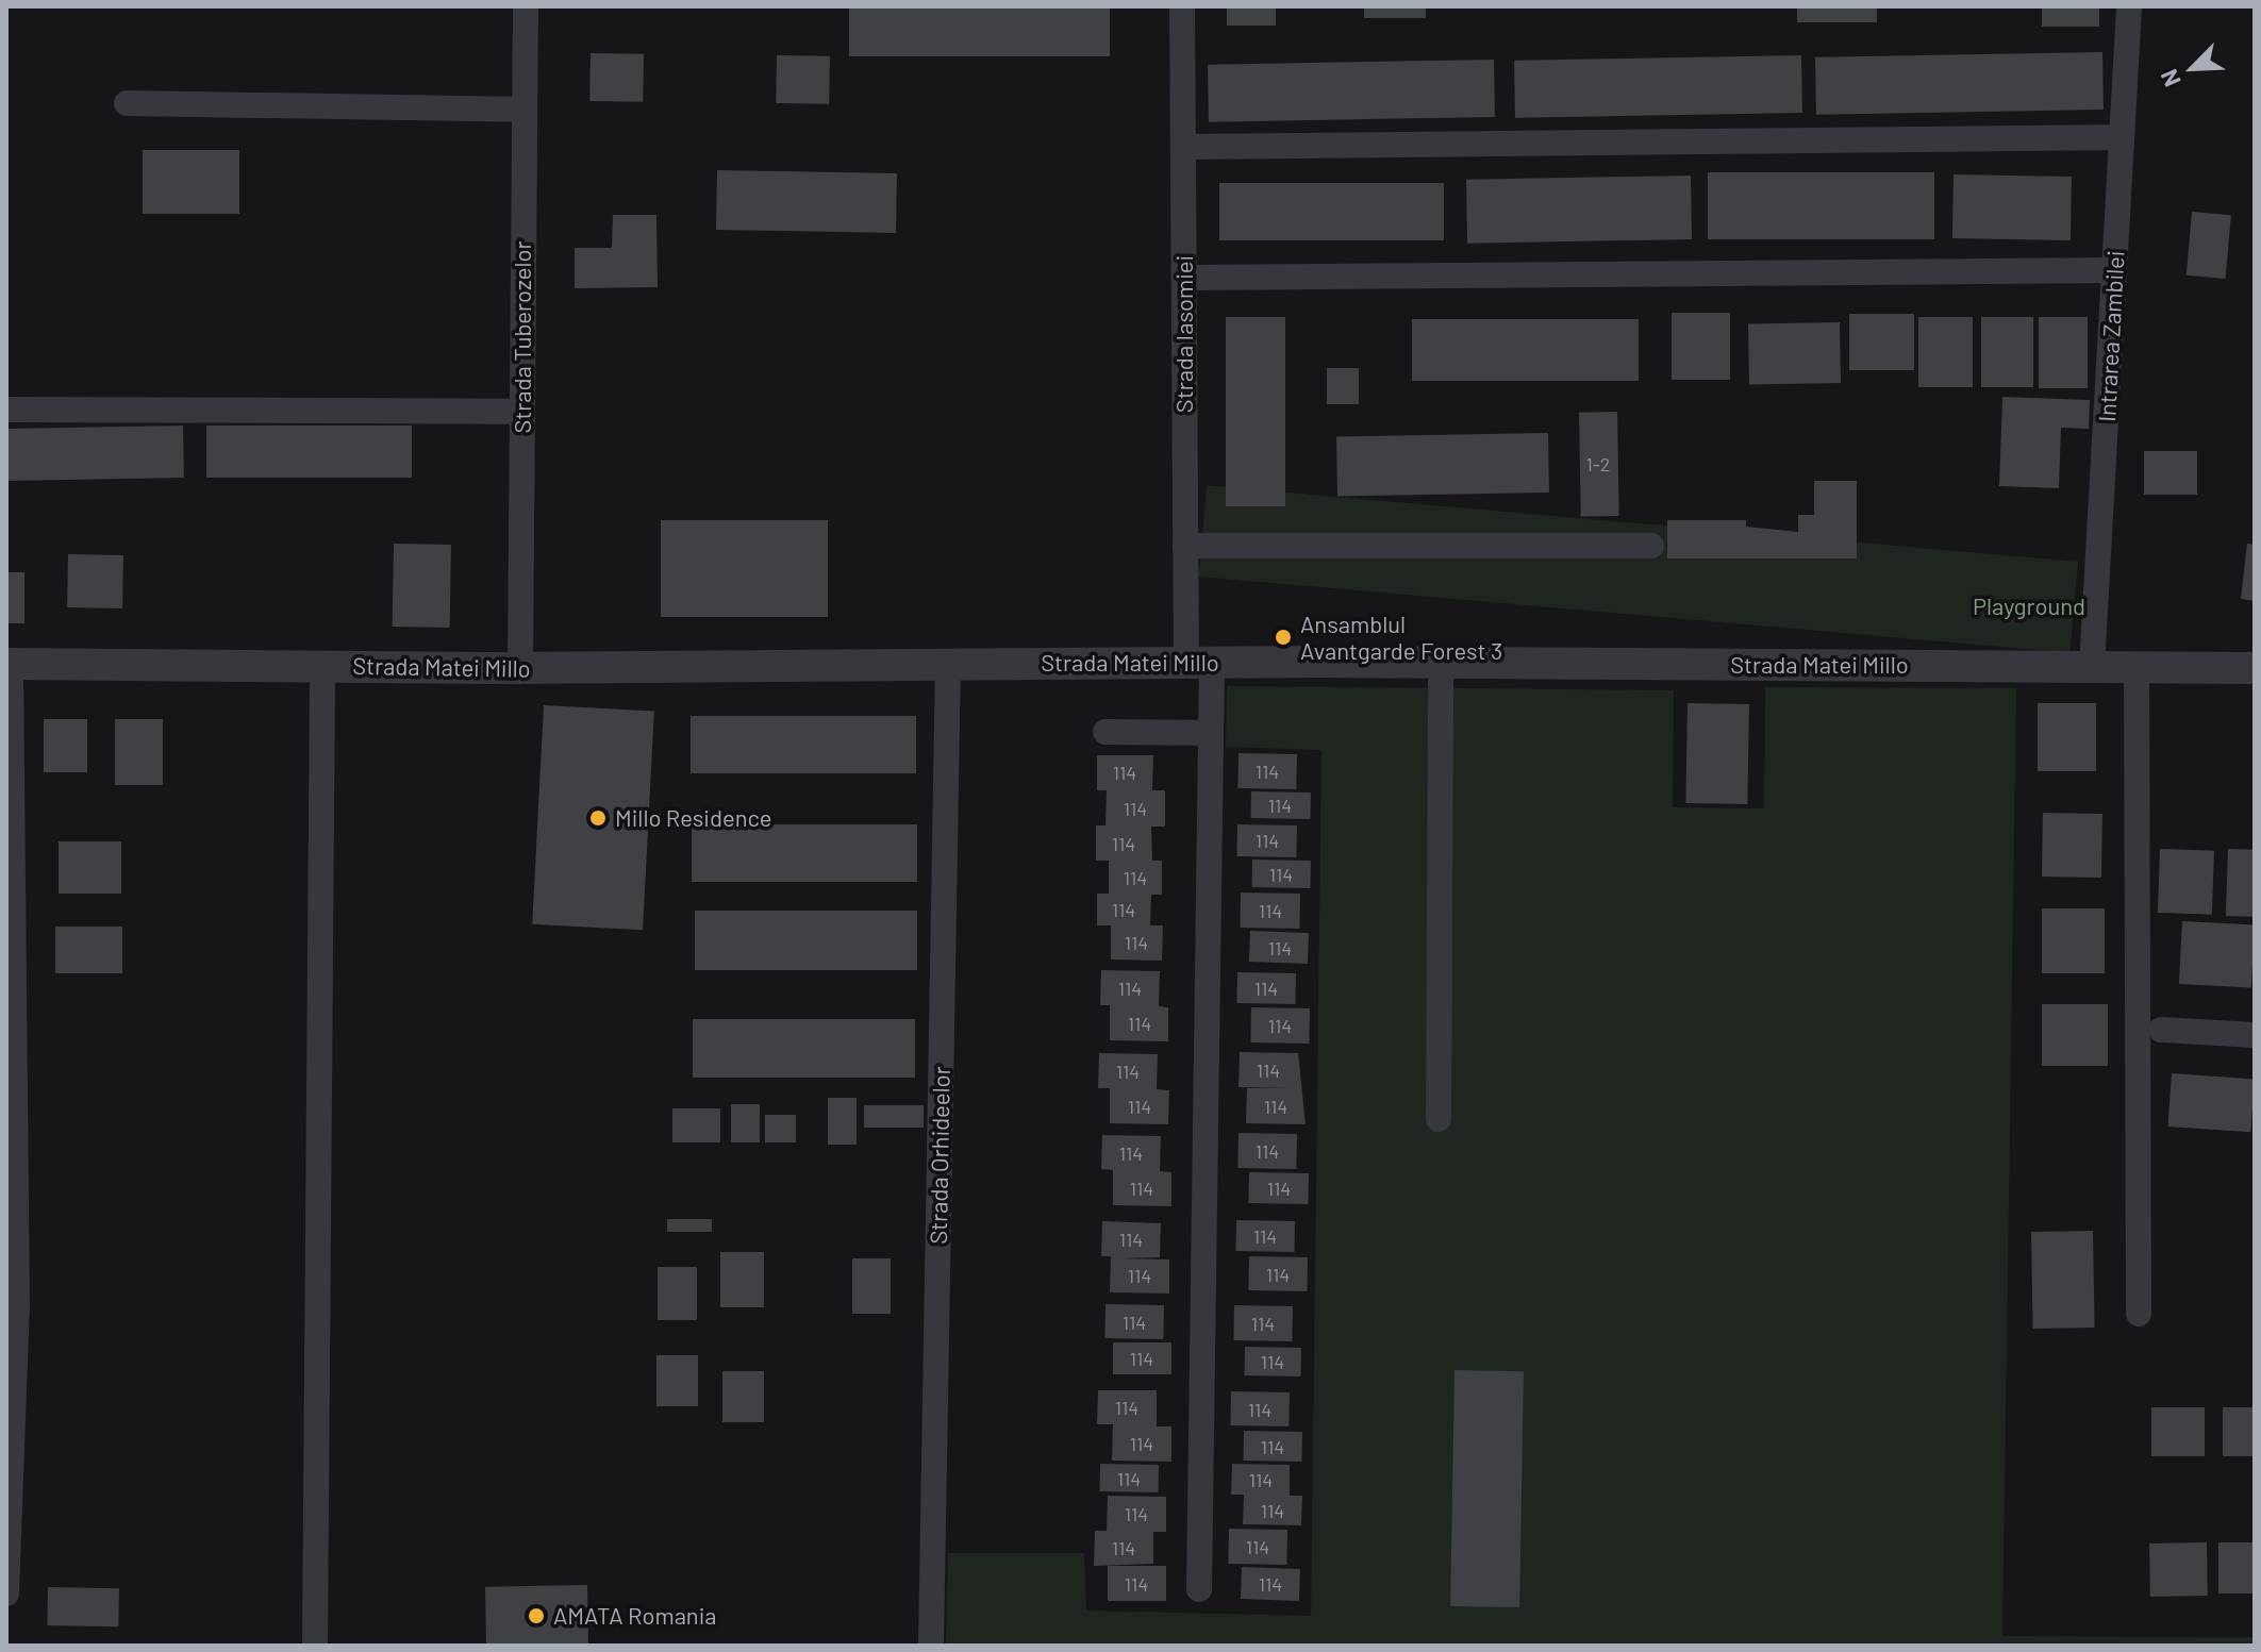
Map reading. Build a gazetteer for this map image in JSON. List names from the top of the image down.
{
  "streets": {
    "street": [
      "Strada Iasomiei",
      "Intrarea Zambilei",
      "Strada Tuberozelor",
      "Strada Matei Millo",
      "Strada Orhideelor"
    ]
  },
  "crossings": [
    ["Strada Iasomiei", "Strada Matei Millo"],
    ["Intrarea Zambilei", "Strada Matei Millo"],
    ["Strada Tuberozelor", "Strada Matei Millo"],
    ["Strada Matei Millo", "Strada Orhideelor"]
  ],
  "parks": ["Playground"],
  "places": ["Ansamblul Avantgarde Forest 3", "Millo Residence", "AMATA Romania"],
  "house_numbers": [
    "1-2",
    "114",
    "114",
    "114",
    "114",
    "114",
    "114",
    "114",
    "114",
    "114",
    "114",
    "114",
    "114",
    "114",
    "114",
    "114",
    "114",
    "114",
    "114",
    "114",
    "114",
    "114",
    "114",
    "114",
    "114",
    "114",
    "114",
    "114",
    "114",
    "114",
    "114",
    "114",
    "114",
    "114",
    "114",
    "114",
    "114",
    "114",
    "114",
    "114",
    "114",
    "114",
    "114",
    "114",
    "114"
  ],
  "north": "bottom left"
}
